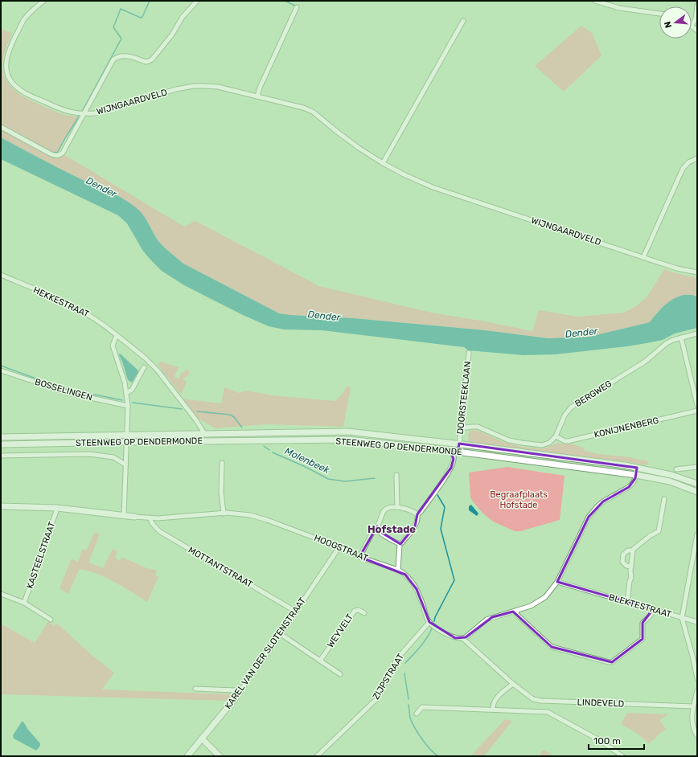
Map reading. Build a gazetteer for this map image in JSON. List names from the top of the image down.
{
  "streets": {
    "main road": ["STEENWEG OP DENDERMONDE", "KAREL VAN DER SLOTENSTRAAT"],
    "street": [
      "WIJNGAARDVELD",
      "HEKKESTRAAT",
      "BOSSELINGEN",
      "BERGWEG",
      "DOORSTEEKLAAN",
      "KONIJNENBERG",
      "HOOGSTRAAT",
      "KASTEELSTRAAT",
      "MOTTANTSTRAAT",
      "BLEKTESTRAAT",
      "WEYVELT",
      "ZIJPSTRAAT",
      "LINDEVELD"
    ]
  },
  "crossings": [
    ["HEKKESTRAAT", "STEENWEG OP DENDERMONDE"],
    ["BERGWEG", "KONIJNENBERG"],
    ["DOORSTEEKLAAN", "STEENWEG OP DENDERMONDE"],
    ["HOOGSTRAAT", "MOTTANTSTRAAT"],
    ["HOOGSTRAAT", "KAREL VAN DER SLOTENSTRAAT"],
    ["HOOGSTRAAT", "ZIJPSTRAAT"],
    ["MOTTANTSTRAAT", "KAREL VAN DER SLOTENSTRAAT"]
  ],
  "districts": ["Hofstade"],
  "water": ["Dender", "Molenbeek"],
  "parks": ["Begraafplaats Hofstade"],
  "scale_bar": "100 m",
  "north": "left"
}
